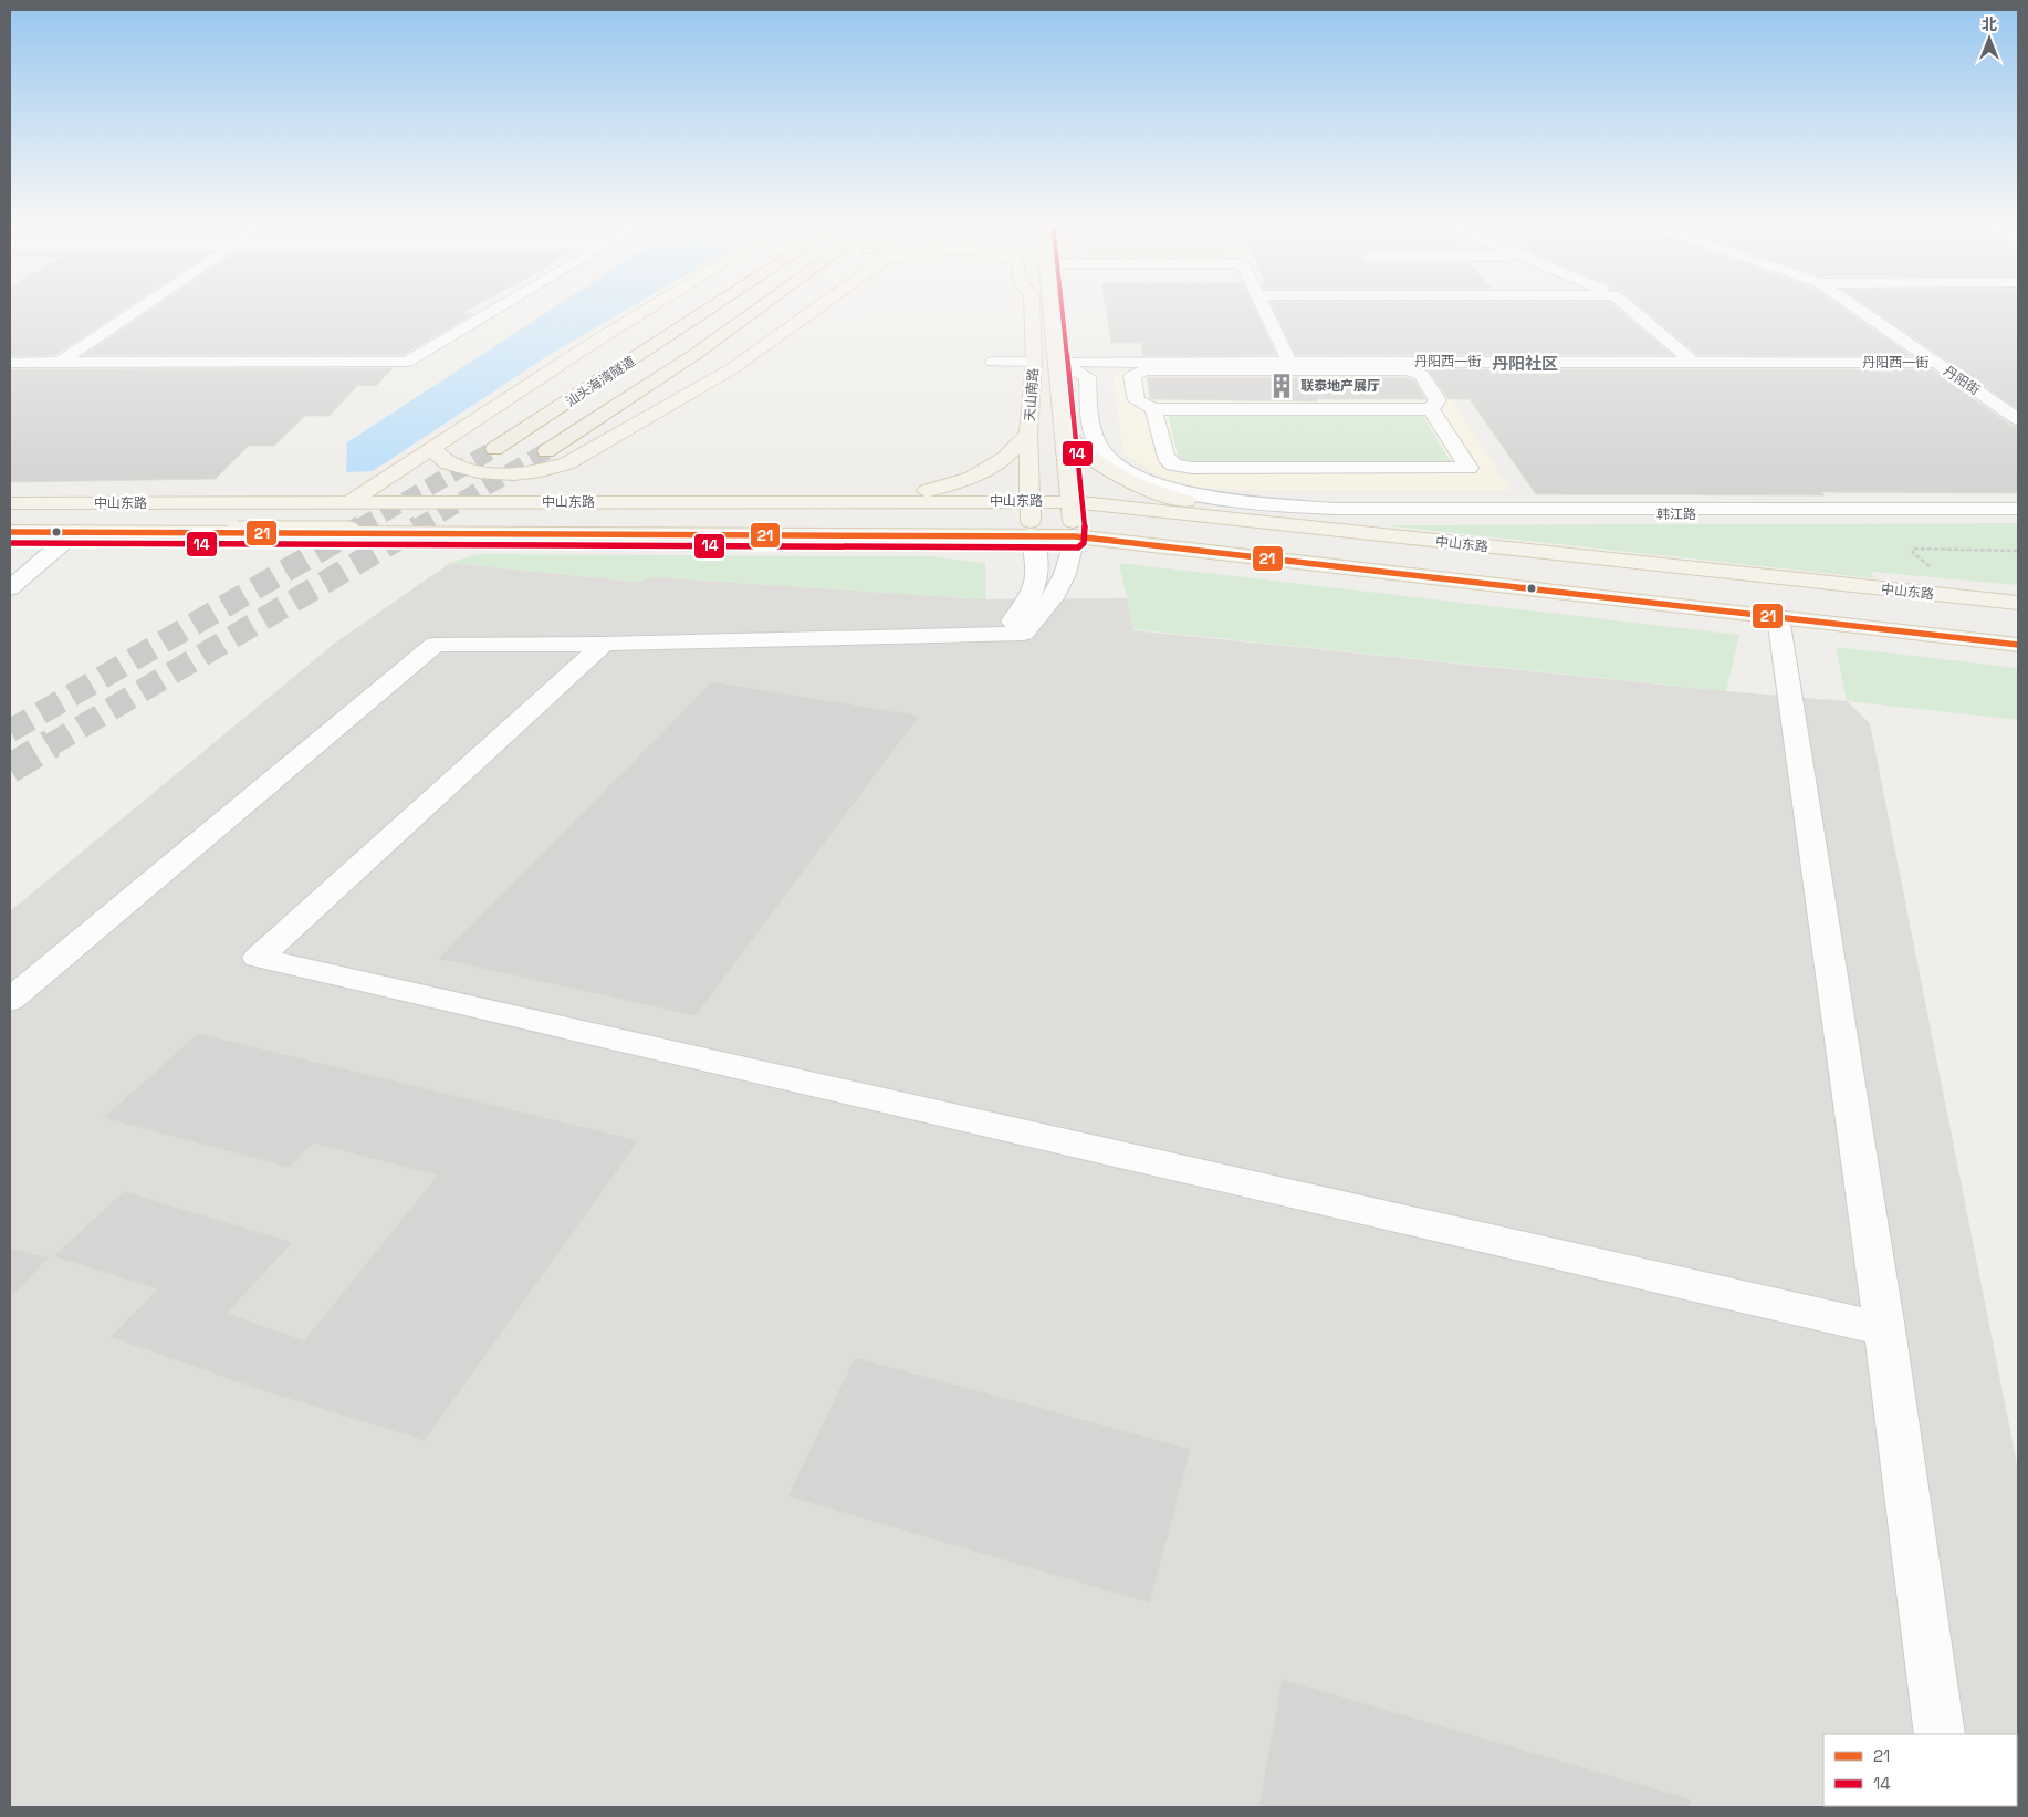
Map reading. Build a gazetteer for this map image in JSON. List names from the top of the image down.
{
  "streets": {
    "highway": ["汕头海湾隧道"],
    "main road": ["天山南路", "中山东路"],
    "street": ["丹阳西一街", "丹阳街", "韩江路"]
  },
  "crossings": [
    ["丹阳西一街", "丹阳街"],
    ["丹阳西一街", "天山南路"],
    ["天山南路", "中山东路"]
  ],
  "districts": ["丹阳社区"],
  "places": {
    "building": ["联泰地产展厅"]
  },
  "lines": ["transit line 14", "transit line 21"],
  "legend": ["21", "14"],
  "north": "top"
}
